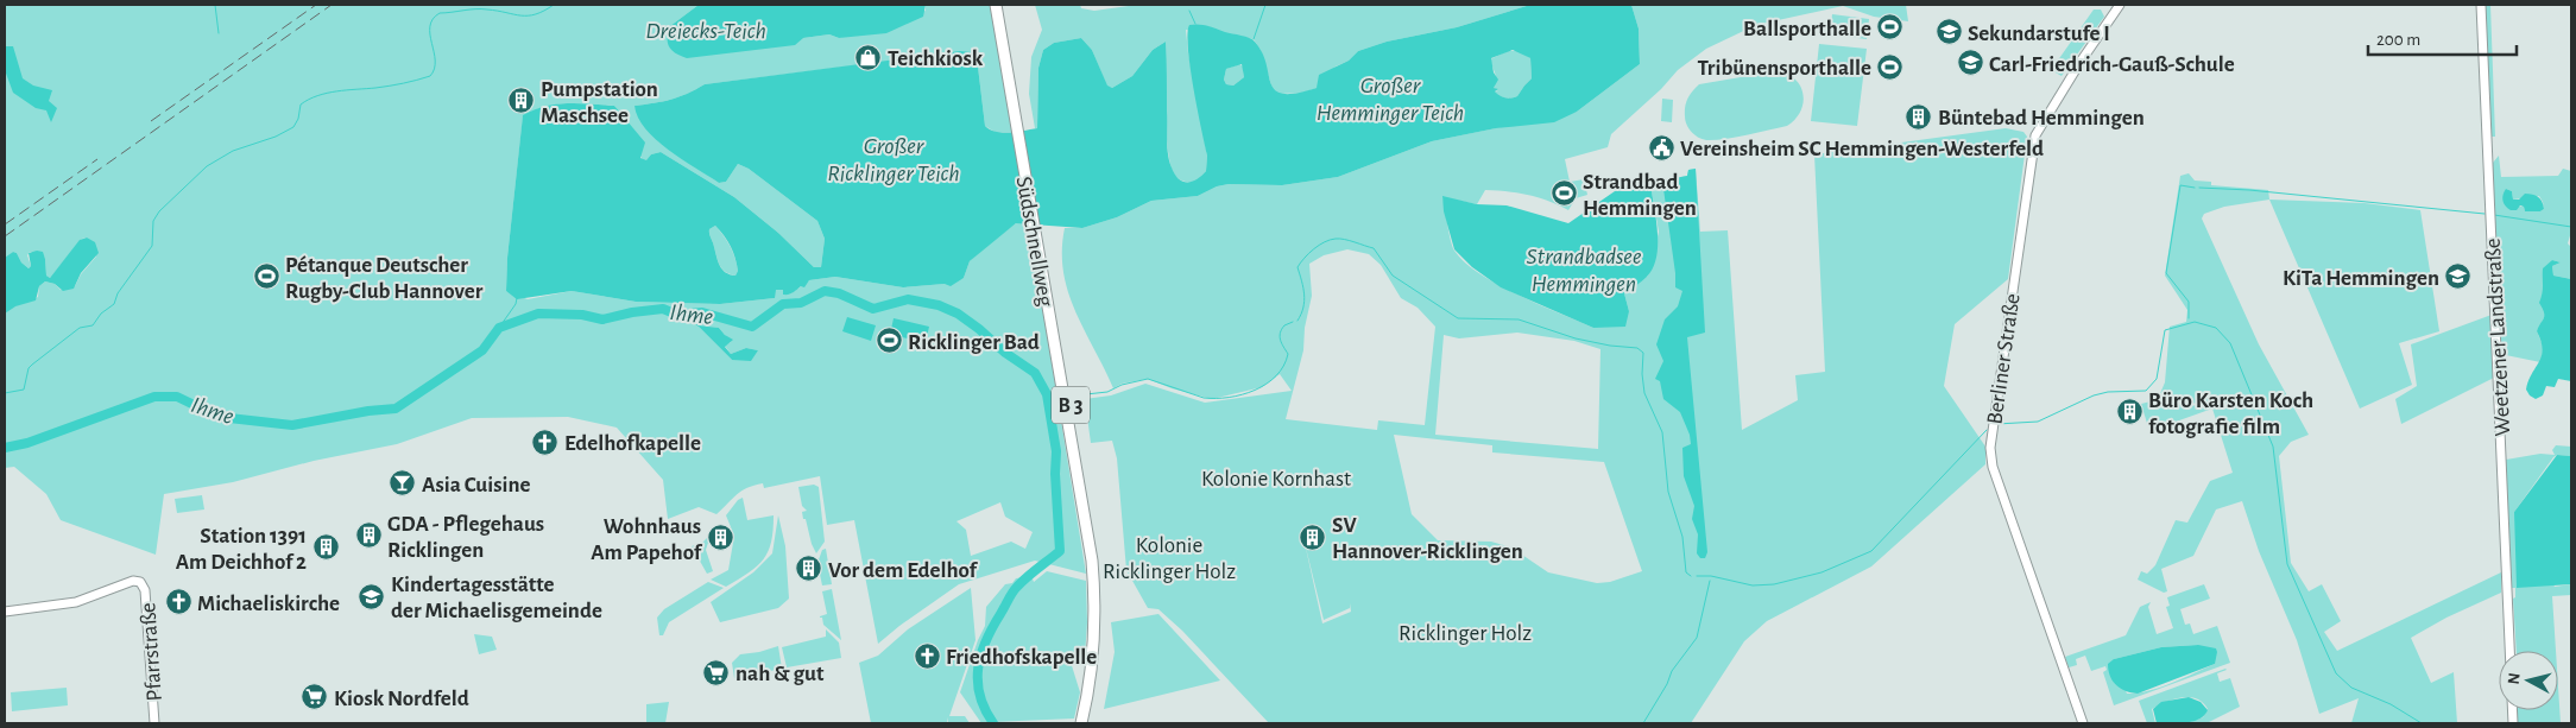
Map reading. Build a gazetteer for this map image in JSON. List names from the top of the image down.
{
  "streets": {
    "highway": ["Südschnellweg", "B 3"],
    "street": ["Weetzener Landstraße", "Berliner Straße", "Pfarrstraße"]
  },
  "water": [
    "Dreiecks-Teich",
    "Großer Hemminger Teich",
    "Großer Ricklinger Teich",
    "Strandbadsee Hemmingen",
    "Ihme"
  ],
  "parks": ["Kolonie Kornhast", "Kolonie Ricklinger Holz", "Ricklinger Holz"],
  "places": {
    "sports": [
      "Ballsporthalle",
      "Tribünensporthalle",
      "Strandbad Hemmingen",
      "Pétanque Deutscher Rugby-Club Hannover",
      "Ricklinger Bad"
    ],
    "school or university": [
      "Sekundarstufe I",
      "Carl-Friedrich-Gauß-Schule",
      "KiTa Hemmingen",
      "Kindertagesstätte der Michaelisgemeinde"
    ],
    "shop": ["Teichkiosk"],
    "building": [
      "Pumpstation Maschsee",
      "Büntebad Hemmingen",
      "Büro Karsten Koch fotografie film",
      "GDA - Pflegehaus Ricklingen",
      "SV Hannover-Ricklingen",
      "Wohnhaus Am Papehof",
      "Station 1391 Am Deichhof 2",
      "Vor dem Edelhof"
    ],
    "public building": ["Vereinsheim SC Hemmingen-Westerfeld"],
    "church": ["Edelhofkapelle", "Michaeliskirche", "Friedhofskapelle"],
    "bar": ["Asia Cuisine"],
    "supermarket": ["nah & gut", "Kiosk Nordfeld"]
  },
  "scale_bar": "200 m",
  "north": "left"
}
